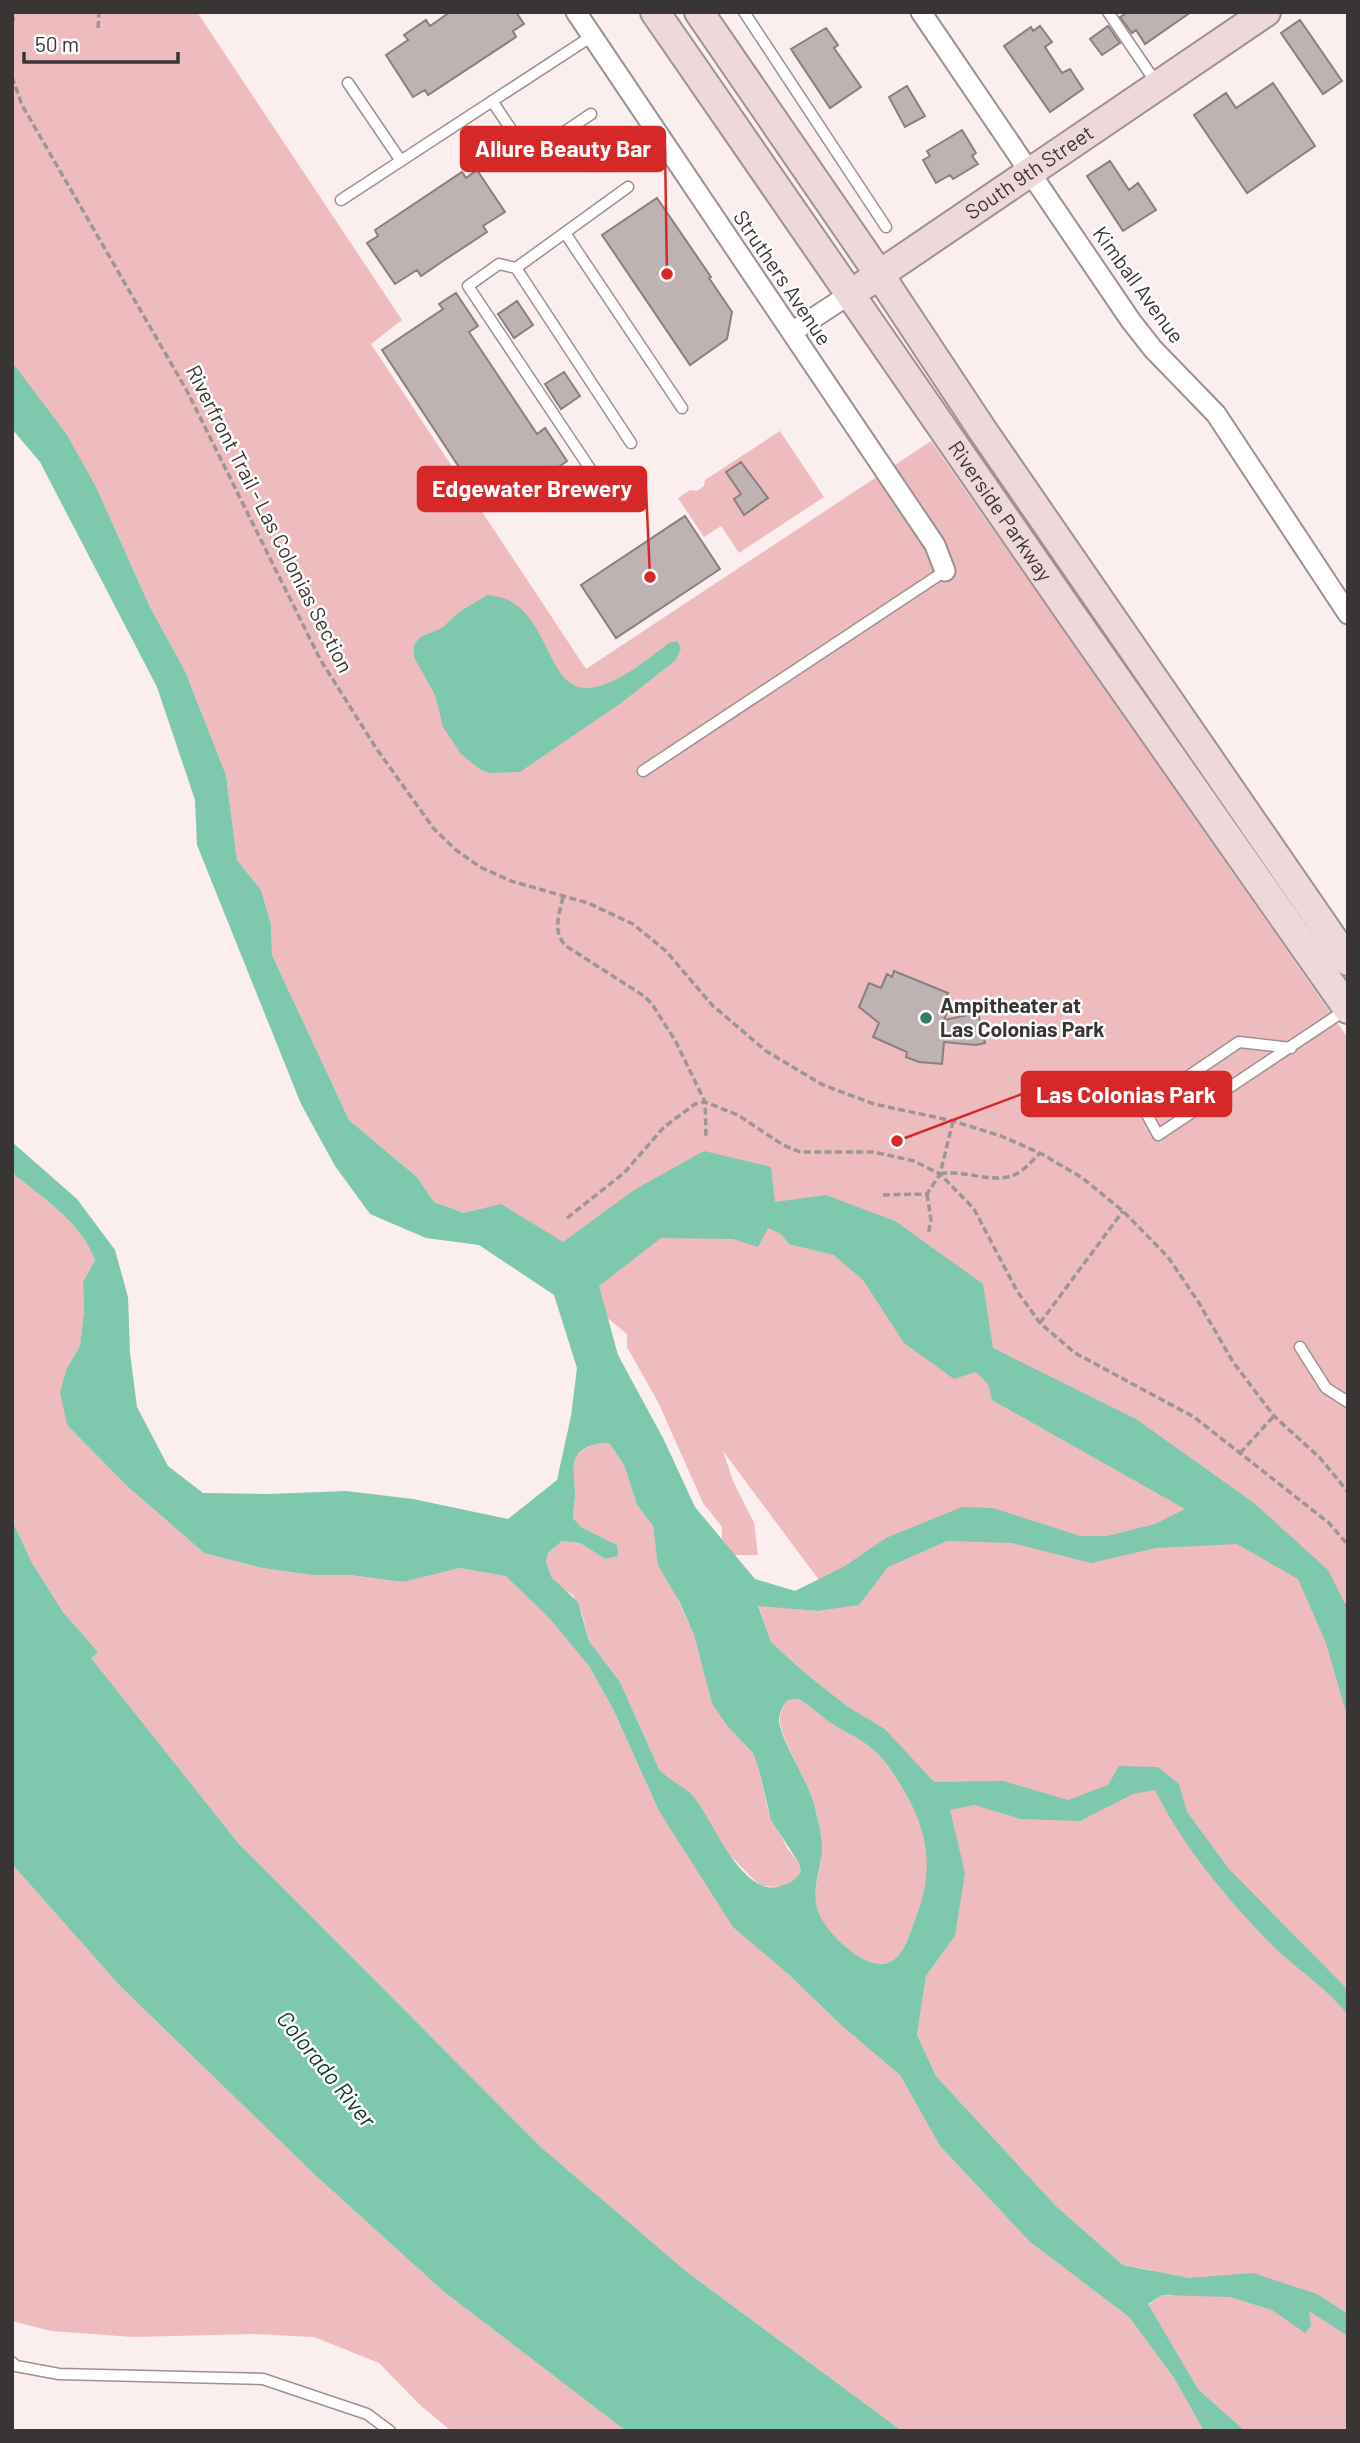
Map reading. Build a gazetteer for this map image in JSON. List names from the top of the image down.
{
  "streets": {
    "main road": ["South 9th Street", "Riverside Parkway"],
    "street": ["Struthers Avenue", "Kimball Avenue"],
    "path": ["Riverfront Trail - Las Colonias Section"]
  },
  "crossings": [
    ["South 9th Street", "Struthers Avenue"],
    ["South 9th Street", "Kimball Avenue"],
    ["South 9th Street", "Riverside Parkway"]
  ],
  "water": ["Colorado River"],
  "places": [
    "Allure Beauty Bar",
    "Edgewater Brewery",
    "Ampitheater at Las Colonias Park",
    "Las Colonias Park"
  ],
  "scale_bar": "50 m"
}
